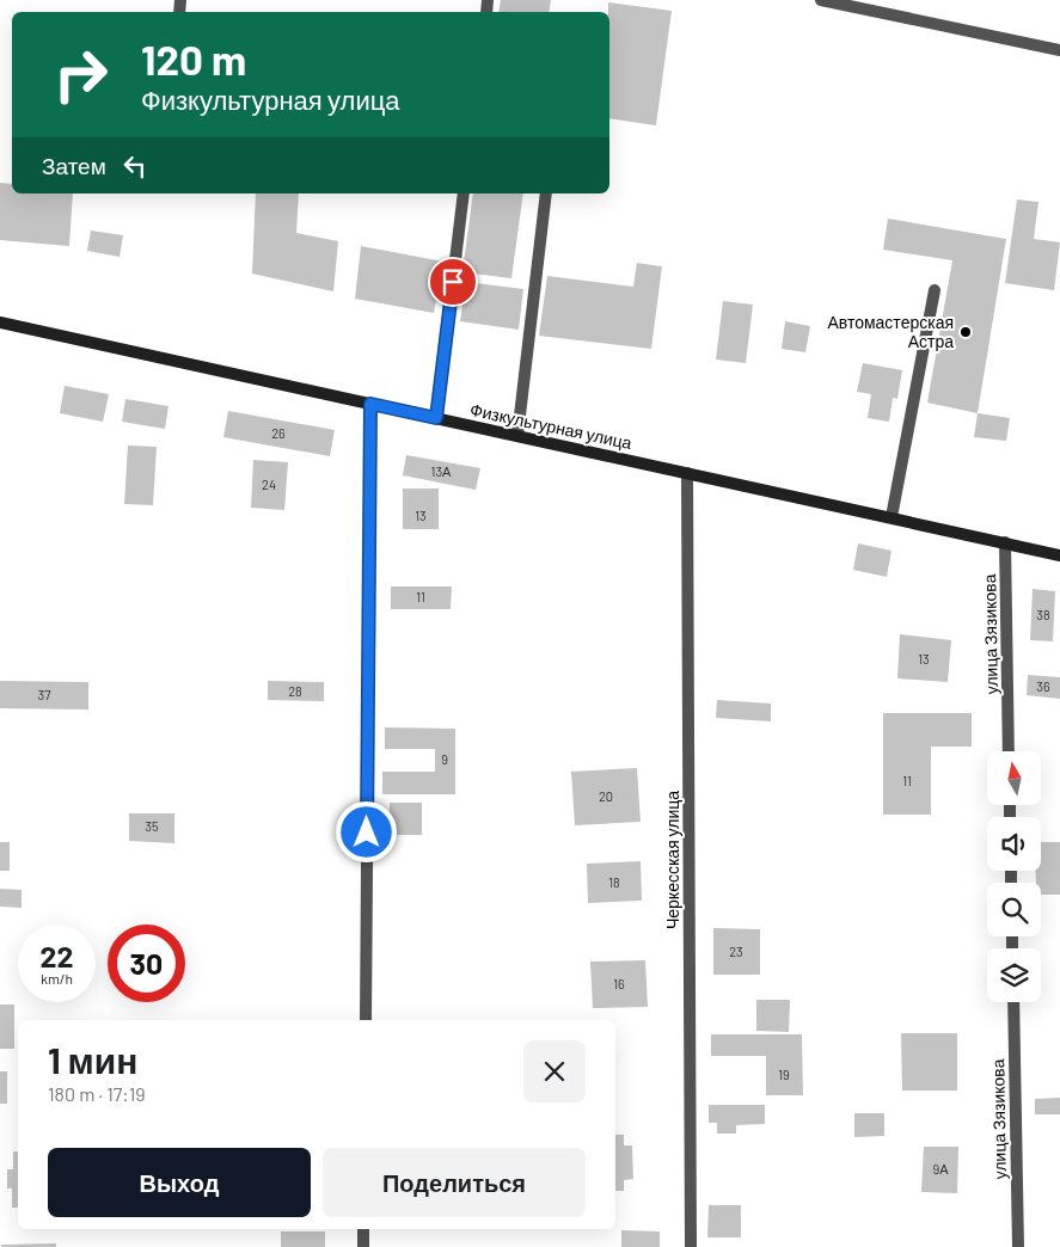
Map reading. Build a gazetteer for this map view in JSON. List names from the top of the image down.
{
  "streets": {
    "main road": ["Физкультурная улица"],
    "street": ["улица Зязикова", "Черкесская улица"]
  },
  "crossings": [
    ["Физкультурная улица", "улица Зязикова"],
    ["Физкультурная улица", "Черкесская улица"]
  ],
  "places": ["Автомастерская Астра"],
  "house_numbers": [
    "26",
    "13А",
    "24",
    "13",
    "11",
    "38",
    "13",
    "36",
    "28",
    "37",
    "9",
    "11",
    "20",
    "35",
    "18",
    "23",
    "16",
    "19",
    "9А"
  ],
  "north": "top",
  "page": {
    "turn": ["120 m", "Физкультурная улица"],
    "then": "Затем",
    "speed": "22 km/h",
    "limit": "30",
    "heading": ["1 мин", "180 m · 17:19"],
    "buttons": ["Выход", "Поделиться"]
  }
}
